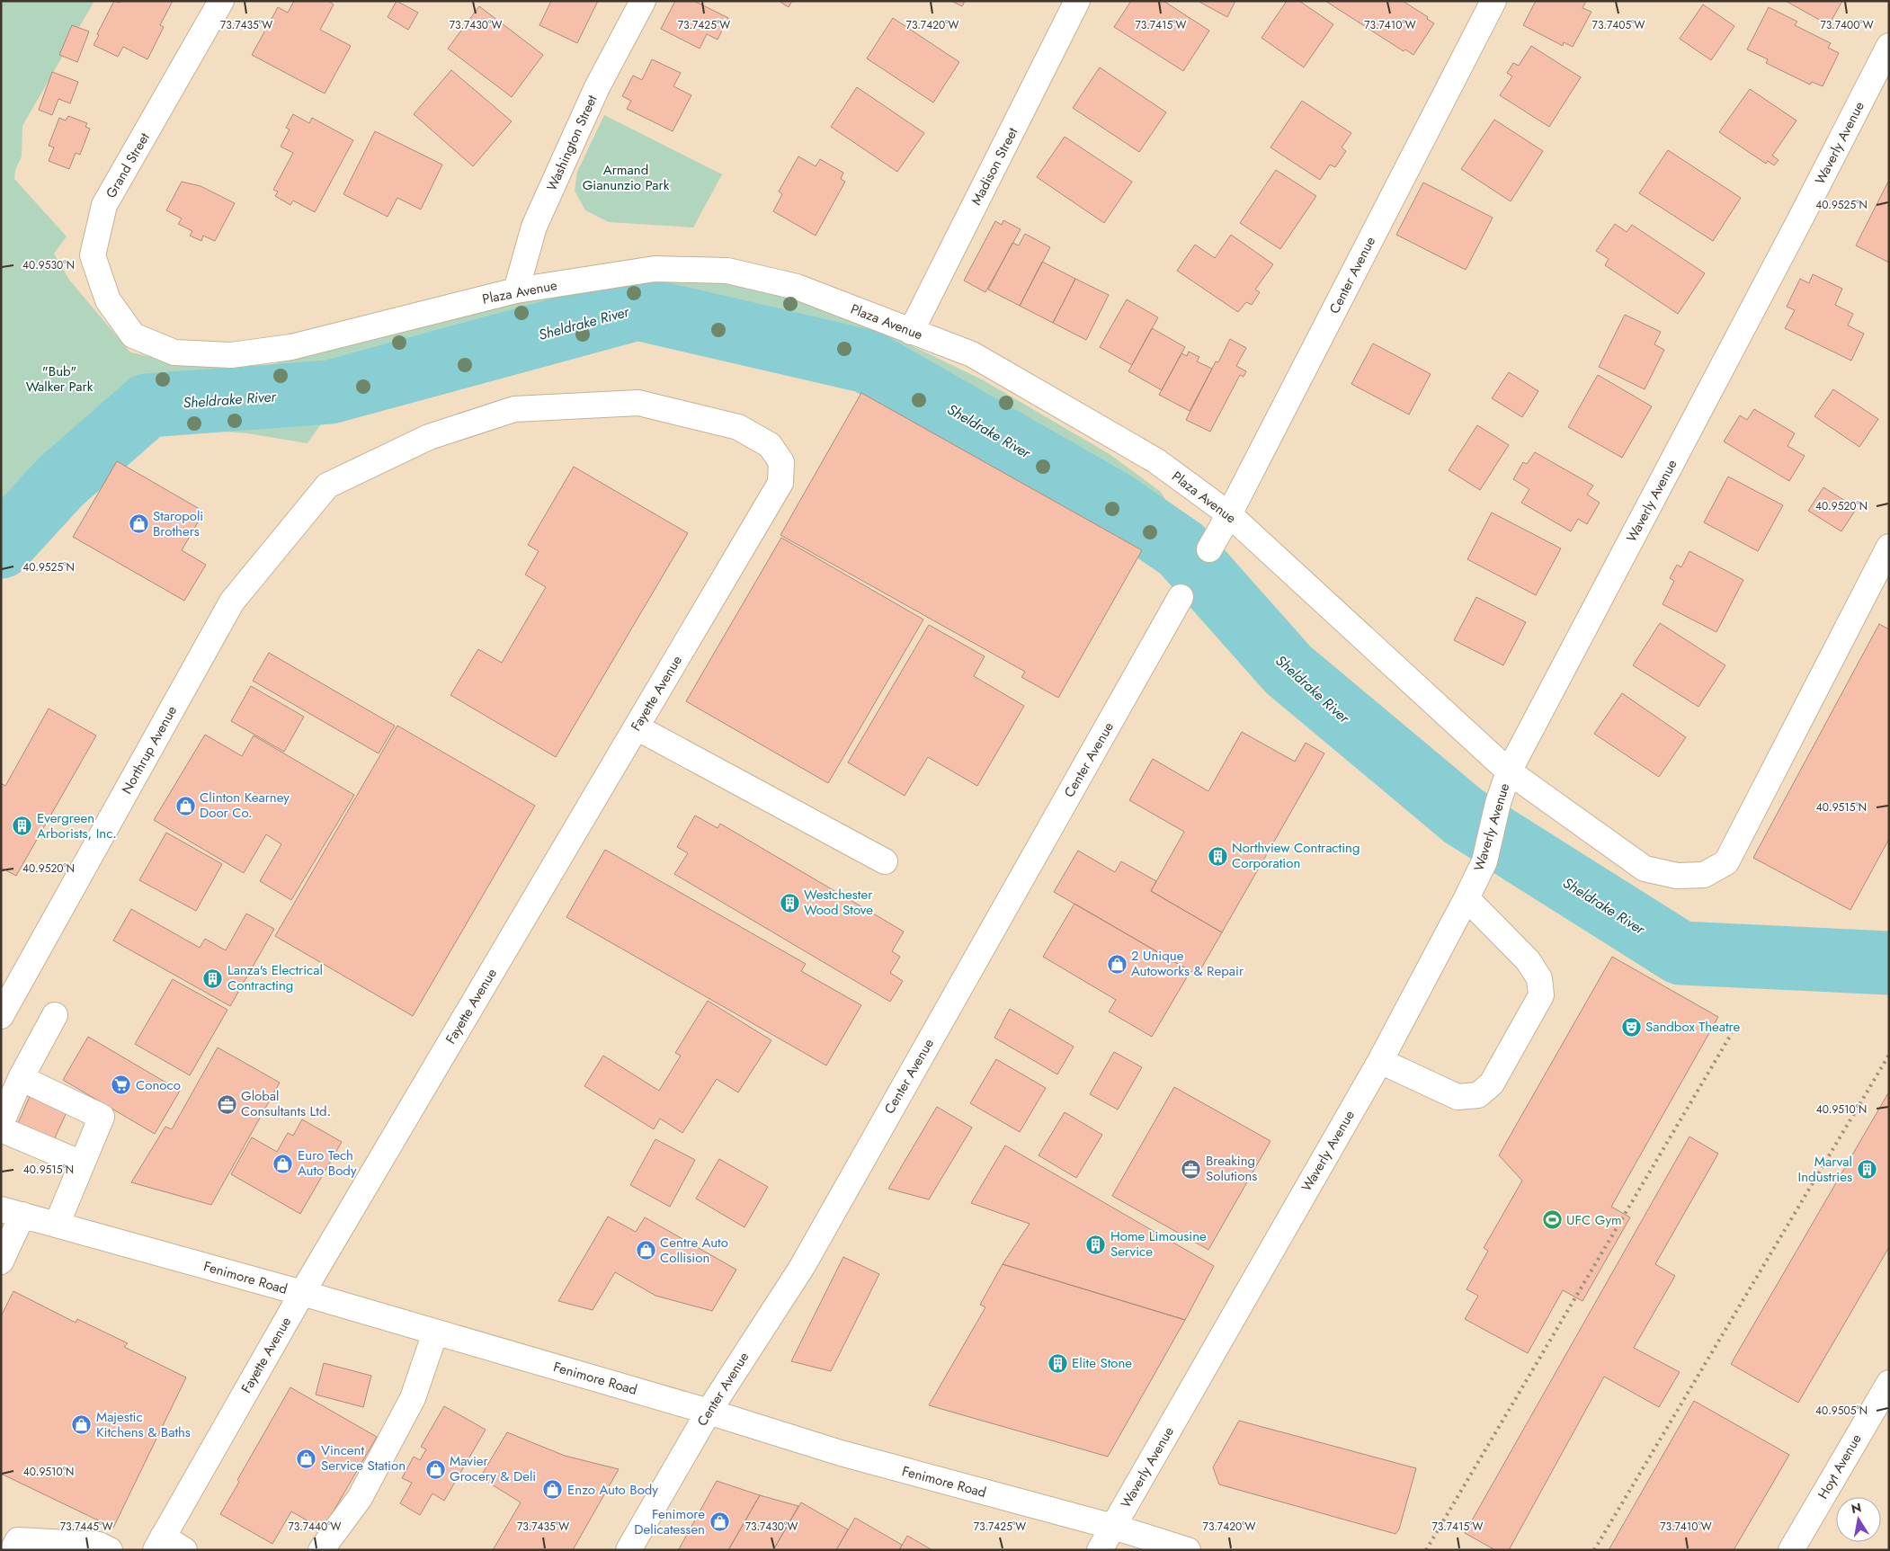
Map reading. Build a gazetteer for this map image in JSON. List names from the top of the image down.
{
  "streets": {
    "street": [
      "Washington Street",
      "Waverly Avenue",
      "Grand Street",
      "Madison Street",
      "Center Avenue",
      "Plaza Avenue",
      "Fayette Avenue",
      "Northrup Avenue",
      "Fenimore Road",
      "Hoyt Avenue"
    ]
  },
  "crossings": [
    ["Washington Street", "Plaza Avenue"],
    ["Waverly Avenue", "Plaza Avenue"],
    ["Waverly Avenue", "Fenimore Road"],
    ["Grand Street", "Plaza Avenue"],
    ["Madison Street", "Plaza Avenue"],
    ["Center Avenue", "Plaza Avenue"],
    ["Center Avenue", "Fenimore Road"],
    ["Fayette Avenue", "Northrup Avenue"],
    ["Fayette Avenue", "Fenimore Road"]
  ],
  "water": ["Sheldrake River"],
  "parks": ["Armand Gianunzio Park", "\"Bub\" Walker Park"],
  "places": {
    "shop": [
      "Staropoli Brothers",
      "Clinton Kearney Door Co.",
      "2 Unique Autoworks & Repair",
      "Euro Tech Auto Body",
      "Centre Auto Collision",
      "Majestic Kitchens & Baths",
      "Vincent Service Station",
      "Mavier Grocery & Deli",
      "Enzo Auto Body",
      "Fenimore Delicatessen"
    ],
    "building": [
      "Evergreen Arborists, Inc.",
      "Northview Contracting Corporation",
      "Westchester Wood Stove",
      "Lanza's Electrical Contracting",
      "Marval Industries",
      "Home Limousine Service",
      "Elite Stone"
    ],
    "theatre": ["Sandbox Theatre"],
    "supermarket": ["Conoco"],
    "office": ["Global Consultants Ltd.", "Breaking Solutions"],
    "sports": ["UFC Gym"]
  },
  "north": "top",
  "coordinates": [
    "73.7410°W",
    "73.7405°W",
    "73.7400°W",
    "73.7435°W",
    "73.7430°W",
    "73.7425°W",
    "73.7420°W",
    "73.7415°W",
    "40.9525°N",
    "40.9530°N",
    "40.9520°N",
    "40.9515°N",
    "40.9510°N",
    "40.9505°N",
    "73.7445°W",
    "73.7440°W"
  ]
}
